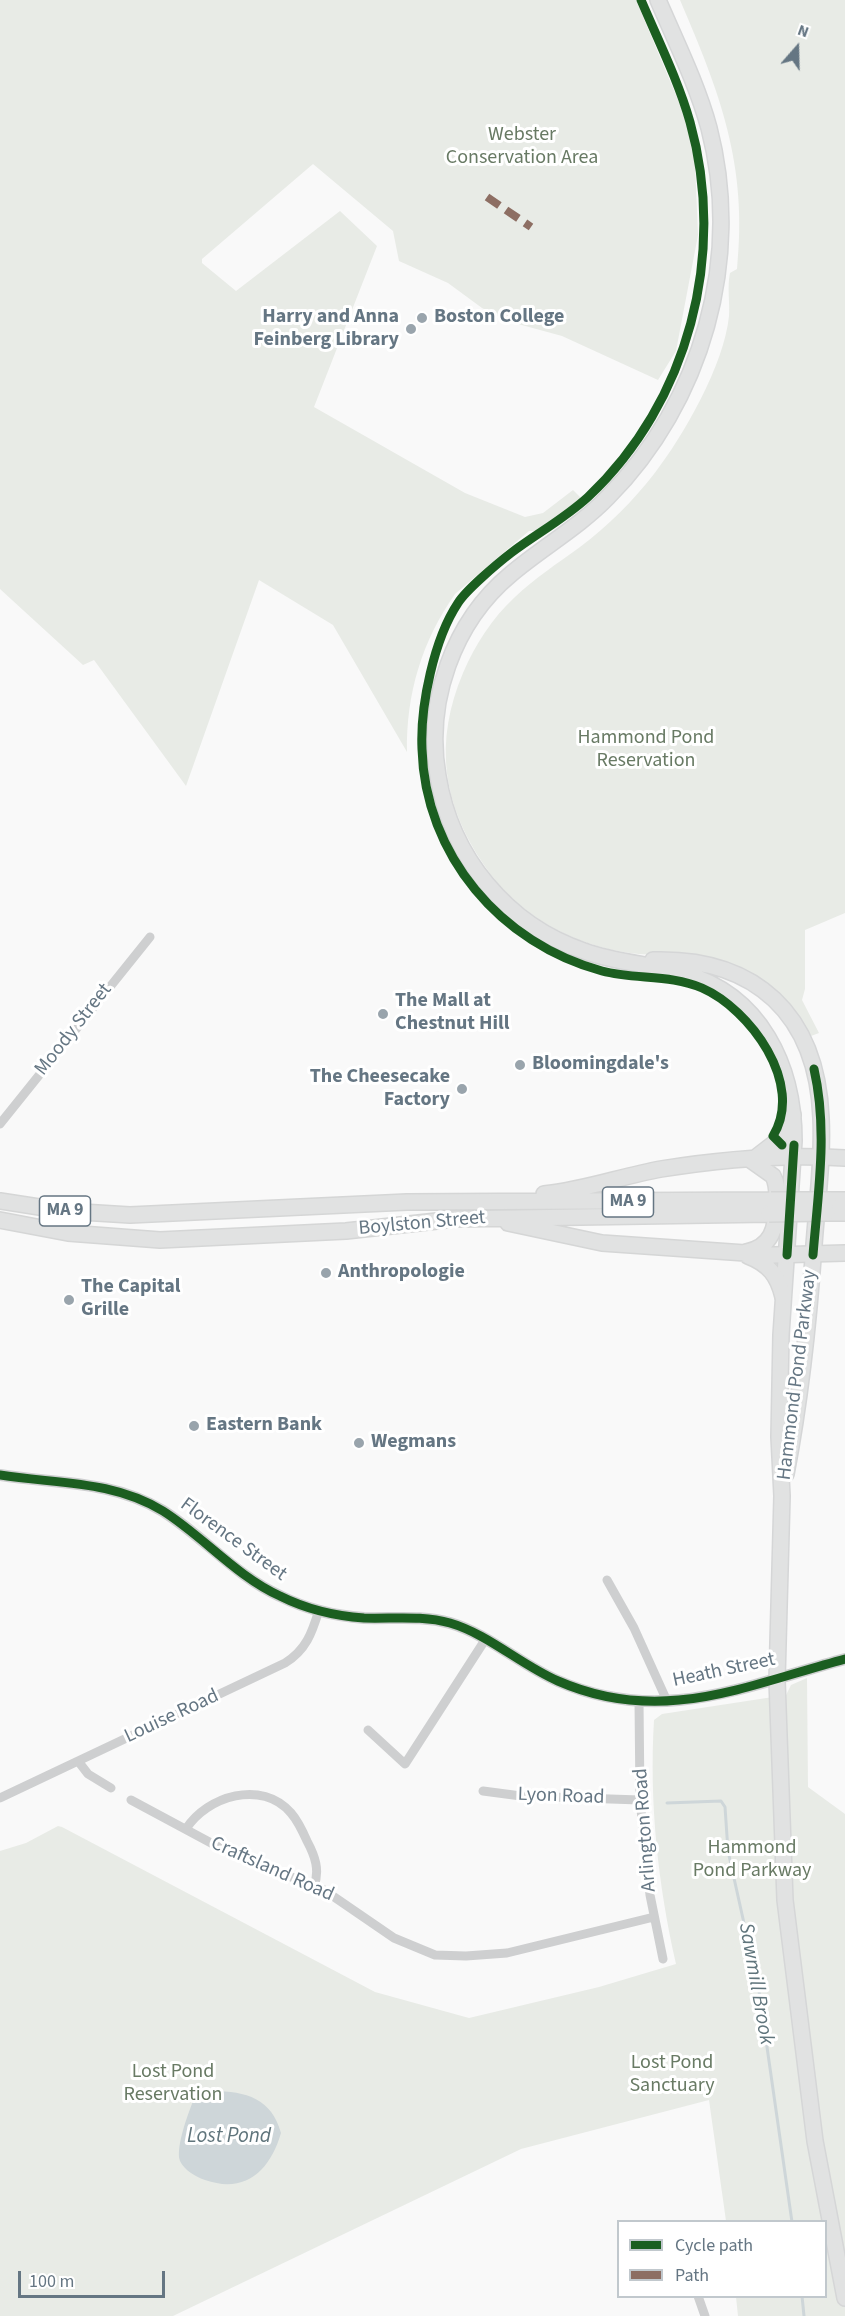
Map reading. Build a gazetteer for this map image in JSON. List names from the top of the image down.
{
  "streets": {
    "main road": ["MA 9", "Boylston Street", "Hammond Pond Parkway"],
    "street": [
      "Moody Street",
      "Florence Street",
      "Heath Street",
      "Louise Road",
      "Lyon Road",
      "Arlington Road",
      "Craftsland Road"
    ]
  },
  "crossings": [
    ["Hammond Pond Parkway", "Heath Street"],
    ["Florence Street", "Heath Street"],
    ["Florence Street", "Louise Road"],
    ["Heath Street", "Arlington Road"],
    ["Lyon Road", "Arlington Road"],
    ["Arlington Road", "Craftsland Road"]
  ],
  "water": ["Sawmill Brook", "Lost Pond"],
  "parks": [
    "Webster Conservation Area",
    "Hammond Pond Reservation",
    "Hammond Pond Parkway",
    "Lost Pond Sanctuary",
    "Lost Pond Reservation"
  ],
  "places": [
    "Boston College",
    "Harry and Anna Feinberg Library",
    "The Mall at Chestnut Hill",
    "Bloomingdale's",
    "The Cheesecake Factory",
    "Anthropologie",
    "The Capital Grille",
    "Eastern Bank",
    "Wegmans"
  ],
  "legend": ["Cycle path", "Path"],
  "scale_bar": "100 m",
  "north": "top"
}
